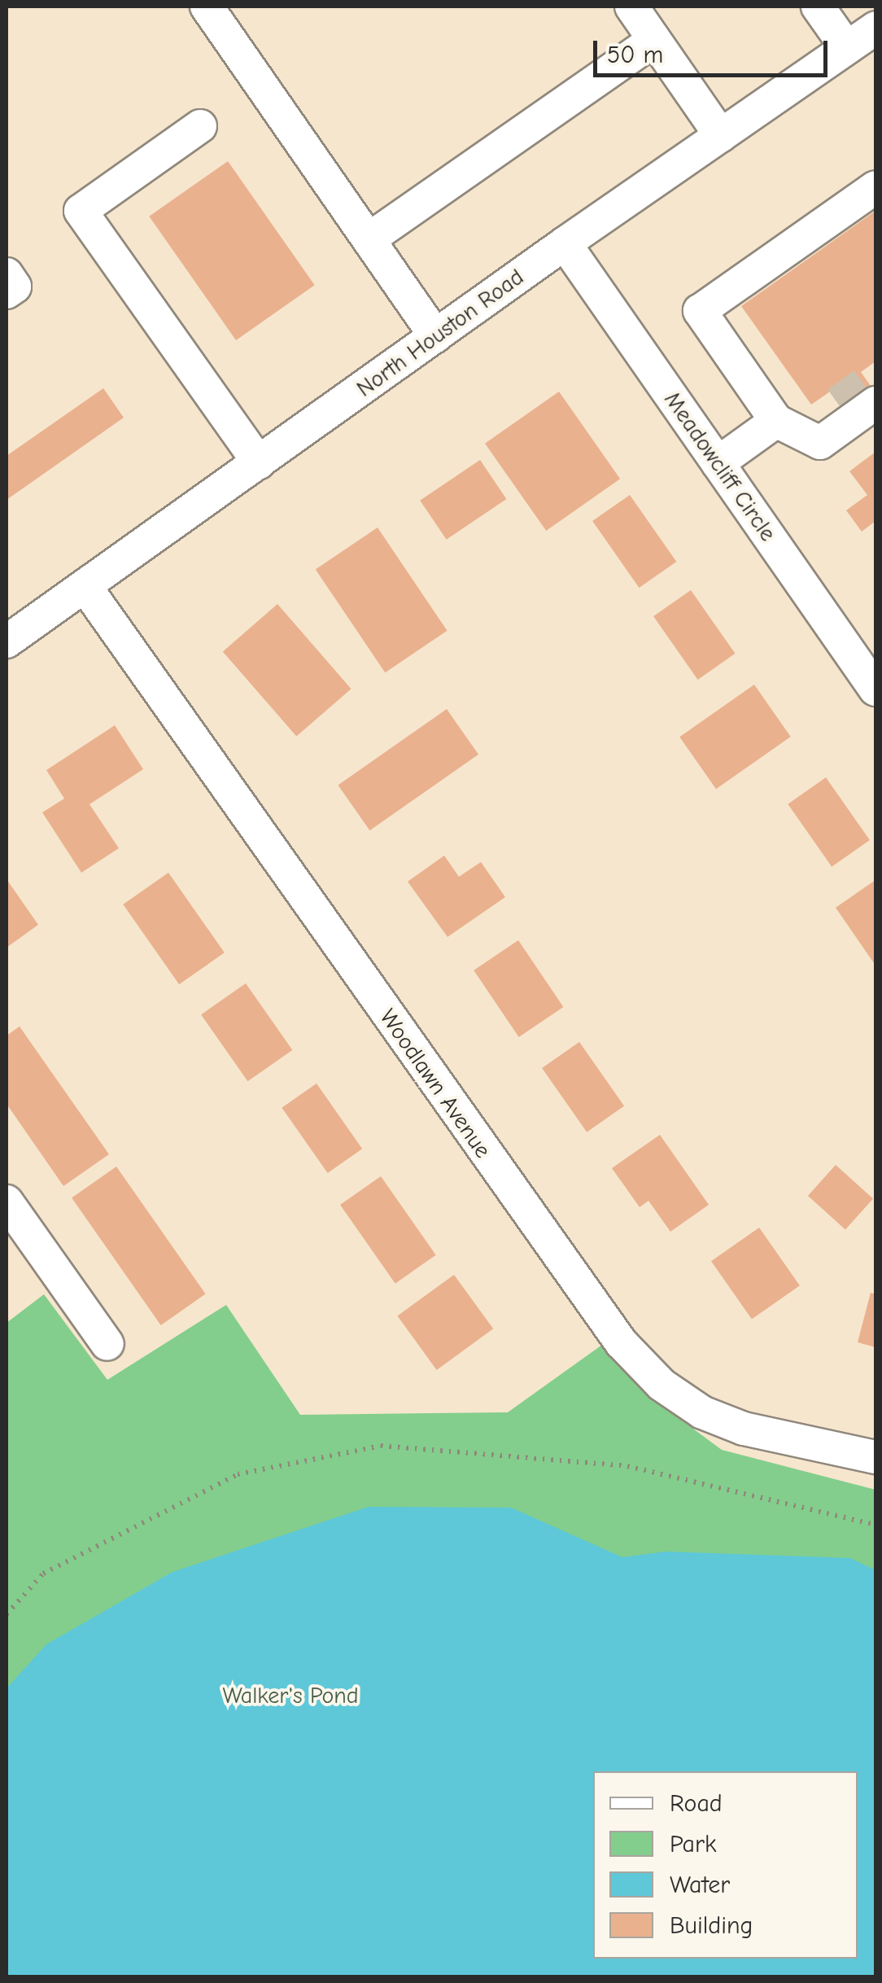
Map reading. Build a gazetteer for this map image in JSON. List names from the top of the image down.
{
  "streets": {
    "street": ["North Houston Road", "Meadowcliff Circle", "Woodlawn Avenue"]
  },
  "crossings": [
    ["North Houston Road", "Meadowcliff Circle"],
    ["North Houston Road", "Woodlawn Avenue"]
  ],
  "parks": ["Walker's Pond"],
  "legend": [
    "Road",
    "Park",
    "Water",
    "Building"
  ],
  "scale_bar": "50 m"
}
